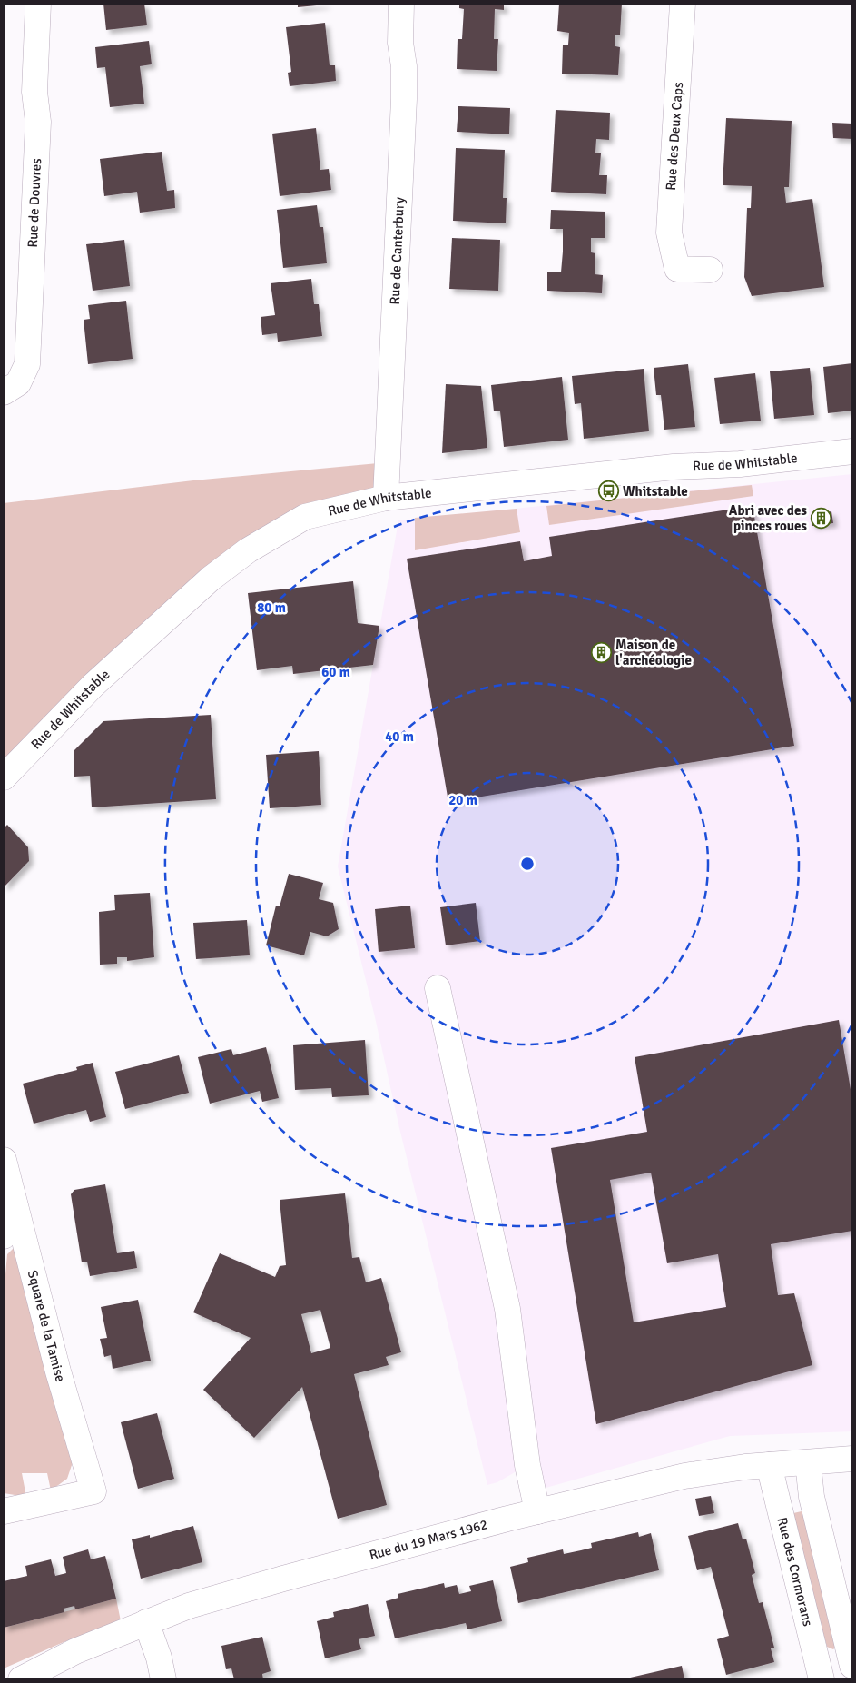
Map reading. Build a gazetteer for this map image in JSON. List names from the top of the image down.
{
  "streets": {
    "street": [
      "Rue des Deux Caps",
      "Rue de Douvres",
      "Rue de Canterbury",
      "Rue de Whitstable",
      "Square de la Tamise",
      "Rue du 19 Mars 1962",
      "Rue des Cormorans"
    ]
  },
  "crossings": [
    ["Rue de Canterbury", "Rue de Whitstable"],
    ["Rue du 19 Mars 1962", "Rue des Cormorans"]
  ],
  "places": {
    "bus stop": ["Whitstable"],
    "building": ["Abri avec des pinces roues", "Maison de l'archéologie"]
  },
  "rings": [
    "80 m",
    "60 m",
    "40 m",
    "20 m"
  ]
}
